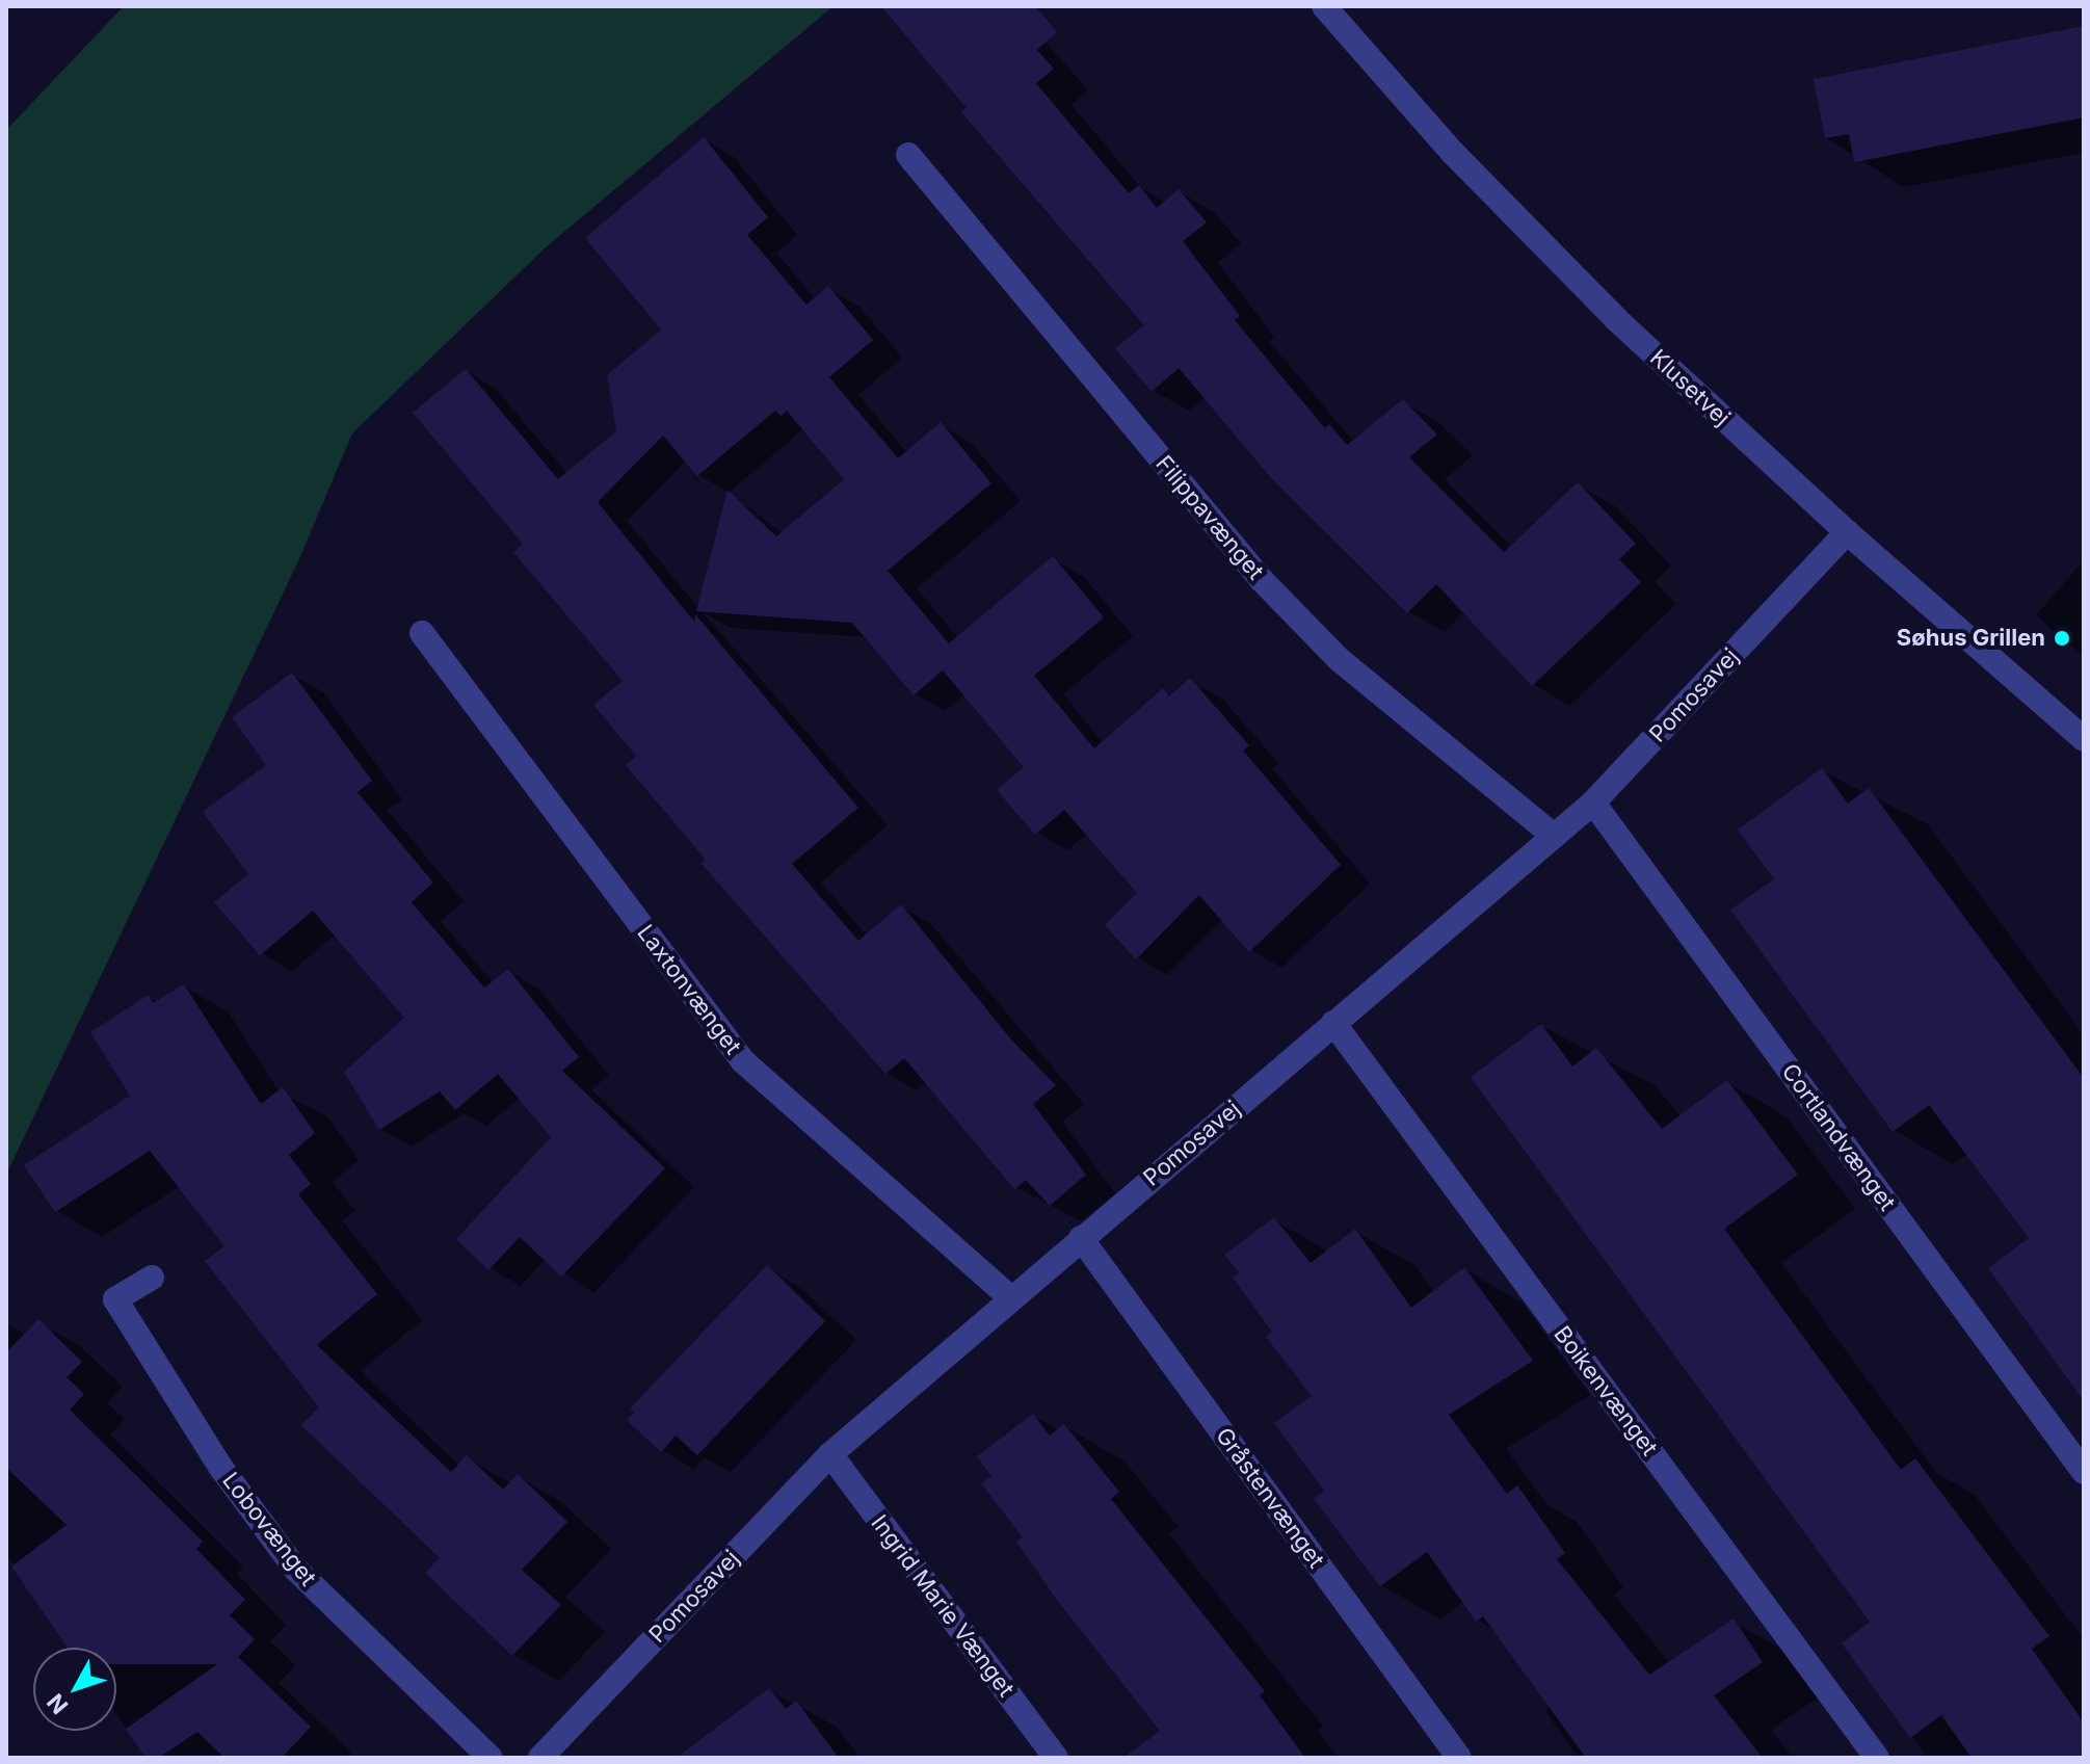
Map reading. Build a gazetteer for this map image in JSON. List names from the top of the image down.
{
  "streets": {
    "street": [
      "Klusetvej",
      "Filippavænget",
      "Pomosavej",
      "Laxtonvænget",
      "Cortlandvænget",
      "Boikenvænget",
      "Gråstenvænget",
      "Lobovænget",
      "Ingrid Marie Vænget"
    ]
  },
  "crossings": [
    ["Klusetvej", "Pomosavej"],
    ["Filippavænget", "Pomosavej"],
    ["Pomosavej", "Laxtonvænget"],
    ["Pomosavej", "Cortlandvænget"],
    ["Pomosavej", "Boikenvænget"],
    ["Pomosavej", "Gråstenvænget"],
    ["Pomosavej", "Ingrid Marie Vænget"]
  ],
  "places": ["Søhus Grillen"],
  "north": "bottom left"
}
